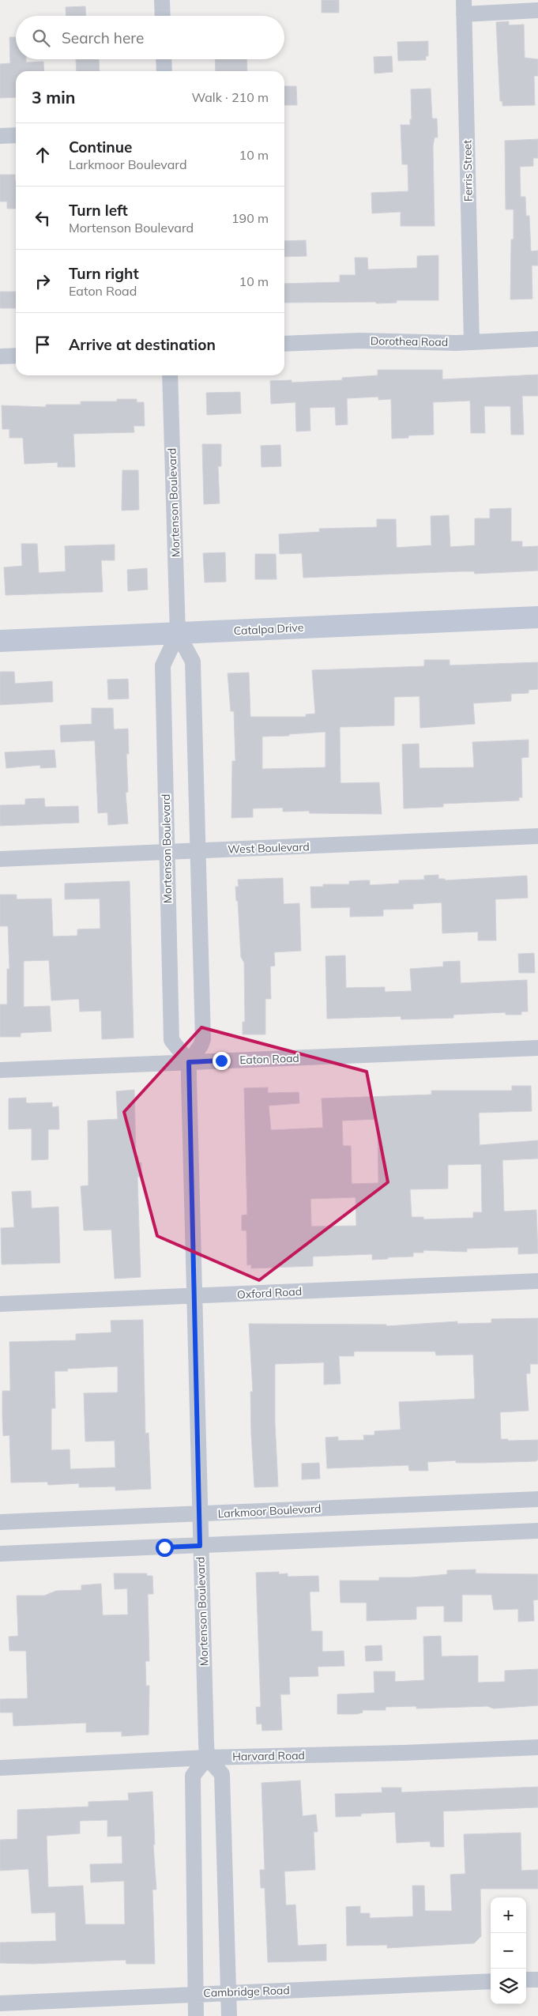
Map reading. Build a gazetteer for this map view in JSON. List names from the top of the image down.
{
  "streets": {
    "street": [
      "Ferris Street",
      "Dorothea Road",
      "Mortenson Boulevard",
      "Catalpa Drive",
      "West Boulevard",
      "Eaton Road",
      "Oxford Road",
      "Larkmoor Boulevard",
      "Harvard Road",
      "Cambridge Road"
    ]
  },
  "crossings": [
    ["Ferris Street", "Dorothea Road"],
    ["Mortenson Boulevard", "Catalpa Drive"],
    ["Mortenson Boulevard", "West Boulevard"],
    ["Mortenson Boulevard", "Eaton Road"],
    ["Mortenson Boulevard", "Oxford Road"],
    ["Mortenson Boulevard", "Larkmoor Boulevard"],
    ["Mortenson Boulevard", "Harvard Road"]
  ],
  "page": {
    "search": "Search here",
    "heading": ["3 min", "Walk · 210 m"],
    "list": [
      ["Continue", "Larkmoor Boulevard", "10 m"],
      ["Turn left", "Mortenson Boulevard", "190 m"],
      ["Turn right", "Eaton Road", "10 m"],
      "Arrive at destination"
    ],
    "map_buttons": ["+", "−"]
  }
}
